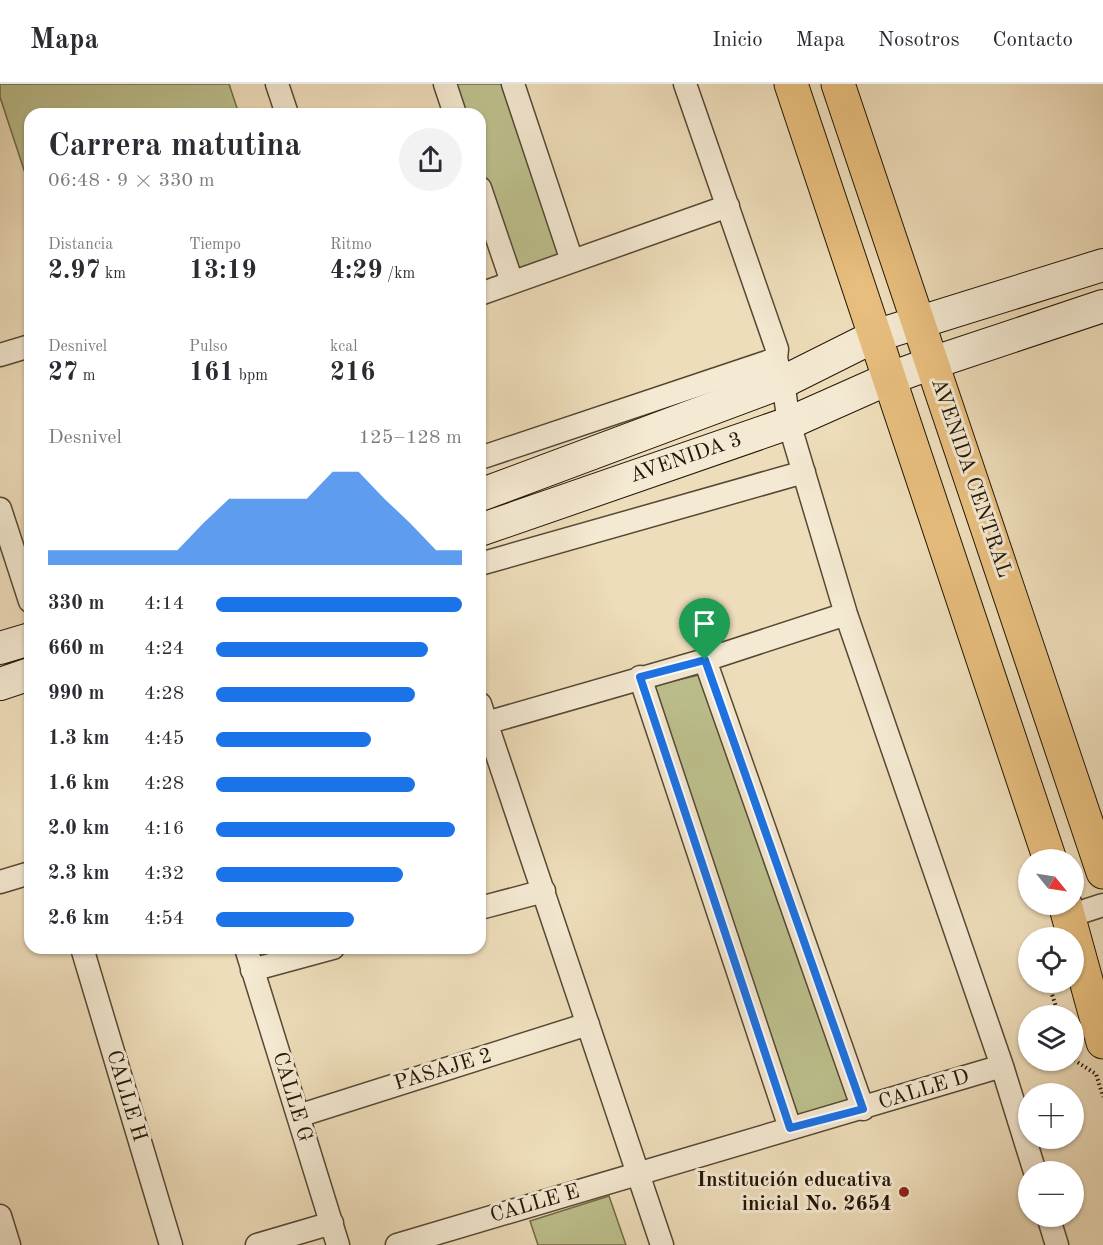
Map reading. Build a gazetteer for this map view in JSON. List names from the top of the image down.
{
  "streets": {
    "main road": ["AVENIDA 3", "AVENIDA CENTRAL"],
    "street": [
      "PASAJE 2",
      "CALLE D",
      "CALLE H",
      "CALLE G",
      "CALLE E"
    ]
  },
  "crossings": [
    ["AVENIDA 3", "AVENIDA CENTRAL"],
    ["PASAJE 2", "CALLE G"],
    ["CALLE D", "CALLE E"]
  ],
  "places": ["Institución educativa inicial No. 2654"],
  "north": "bottom right",
  "page": {
    "header": "Mapa",
    "nav": [
      "Inicio",
      "Mapa",
      "Nosotros",
      "Contacto"
    ],
    "heading": ["Carrera matutina", "06:48 · 9 × 330 m"],
    "stats": [
      ["Distancia", "2.97 km"],
      ["Tiempo", "13:19"],
      ["Ritmo", "4:29 /km"],
      ["Desnivel", "27 m"],
      ["Pulso", "161 bpm"],
      ["kcal", "216"]
    ],
    "chart": ["Desnivel", "125–128 m"],
    "list": [
      {
        "name": "330 m",
        "note": "4:14"
      },
      {
        "name": "660 m",
        "note": "4:24"
      },
      {
        "name": "990 m",
        "note": "4:28"
      },
      {
        "name": "1.3 km",
        "note": "4:45"
      },
      {
        "name": "1.6 km",
        "note": "4:28"
      },
      {
        "name": "2.0 km",
        "note": "4:16"
      },
      {
        "name": "2.3 km",
        "note": "4:32"
      },
      {
        "name": "2.6 km",
        "note": "4:54"
      }
    ],
    "map_buttons": ["+", "−"]
  }
}
